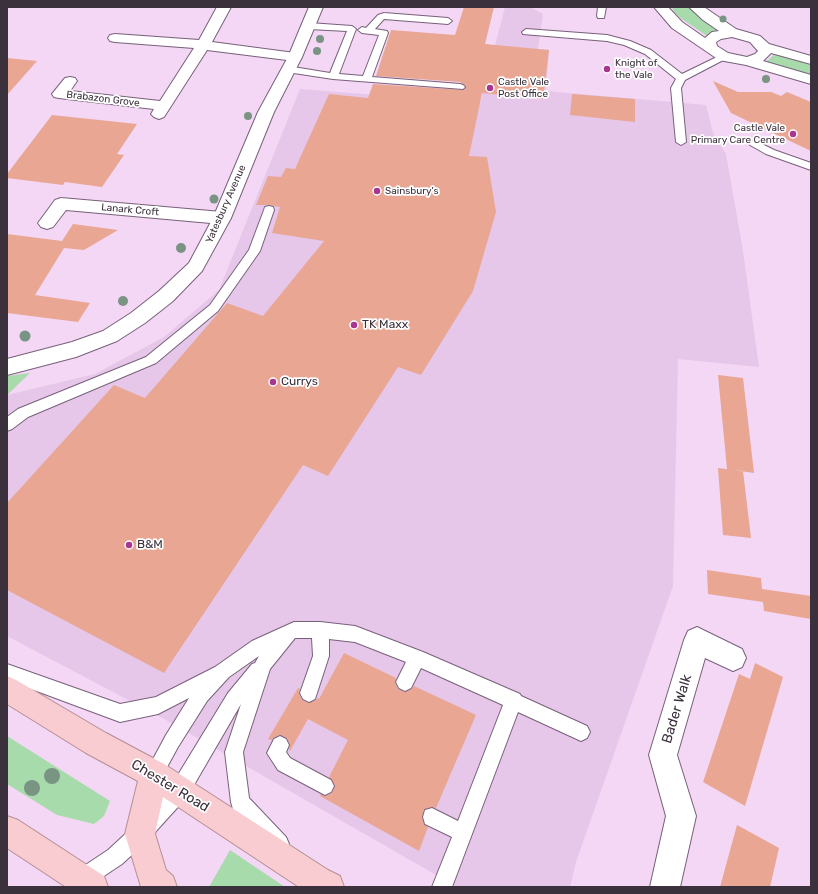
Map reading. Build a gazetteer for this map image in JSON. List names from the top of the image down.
{
  "streets": {
    "highway": ["Chester Road"],
    "street": [
      "Brabazon Grove",
      "Yatesbury Avenue",
      "Lanark Croft",
      "Bader Walk"
    ]
  },
  "crossings": [
    ["Yatesbury Avenue", "Lanark Croft"]
  ],
  "places": [
    "Knight of the Vale",
    "Castle Vale Post Office",
    "Castle Vale Primary Care Centre",
    "Sainsbury's",
    "TK Maxx",
    "Currys",
    "B&M"
  ]
}
